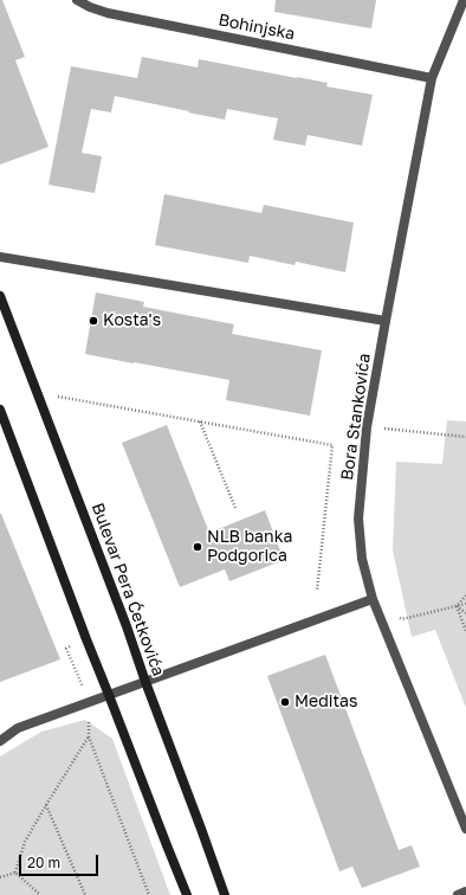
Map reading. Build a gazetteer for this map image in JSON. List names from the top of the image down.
{
  "streets": {
    "main road": ["Bulevar Pera Ćetkovića"],
    "street": ["Bohinjska", "Bora Stankovića"]
  },
  "crossings": [
    ["Bohinjska", "Bora Stankovića"]
  ],
  "places": ["Kosta's", "NLB banka Podgorica", "Meditas"],
  "scale_bar": "20 m"
}
